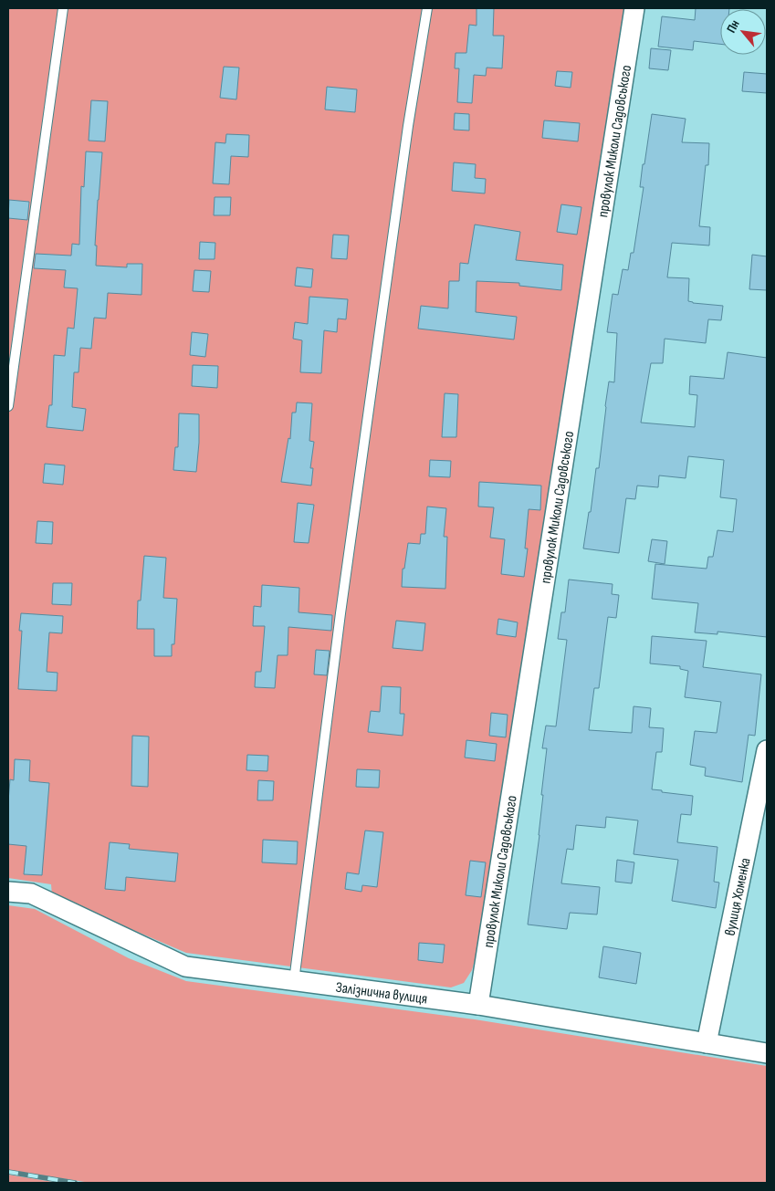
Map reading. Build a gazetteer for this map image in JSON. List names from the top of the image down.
{
  "streets": {
    "street": ["провулок Миколи Садовського", "вулиця Хоменка", "Залізнична вулиця"]
  },
  "crossings": [
    ["провулок Миколи Садовського", "Залізнична вулиця"],
    ["вулиця Хоменка", "Залізнична вулиця"]
  ],
  "north": "top left"
}
